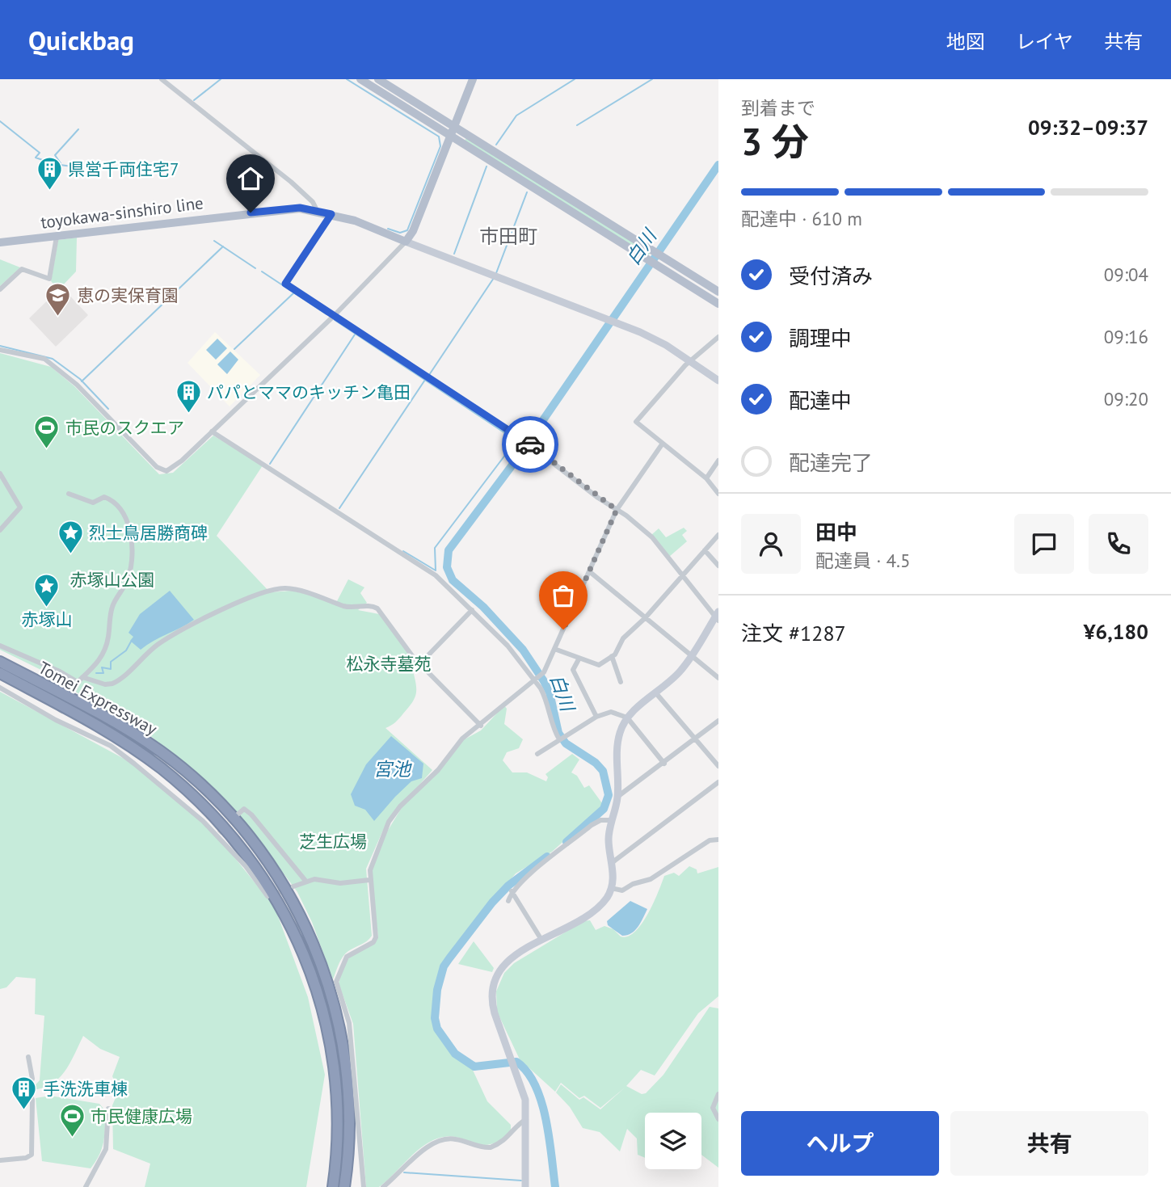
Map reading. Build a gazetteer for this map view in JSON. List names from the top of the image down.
{
  "streets": {
    "highway": ["Tomei Expressway"],
    "main road": ["toyokawa-sinshiro line"]
  },
  "districts": ["市田町"],
  "water": ["白川", "宮池"],
  "parks": ["赤塚山公園", "松永寺墓苑", "芝生広場"],
  "places": {
    "building": ["県営千両住宅7", "パパとママのキッチン亀田", "手洗洗車棟"],
    "school or university": ["恵の実保育園"],
    "sports": ["市民のスクエア", "市民健康広場"],
    "place": ["烈士鳥居勝商碑", "赤塚山"]
  },
  "page": {
    "header": "Quickbag",
    "nav": ["地図", "レイヤ", "共有"],
    "heading": ["3 分", "到着まで", "09:32–09:37"],
    "panel": [
      "田中",
      "配達員 · 4.5",
      "注文 #1287",
      "¥6,180"
    ],
    "bar": "配達中 · 610 m",
    "list": [
      ["受付済み", "09:04"],
      ["調理中", "09:16"],
      ["配達中", "09:20"],
      "配達完了"
    ],
    "buttons": ["ヘルプ", "共有"]
  }
}
